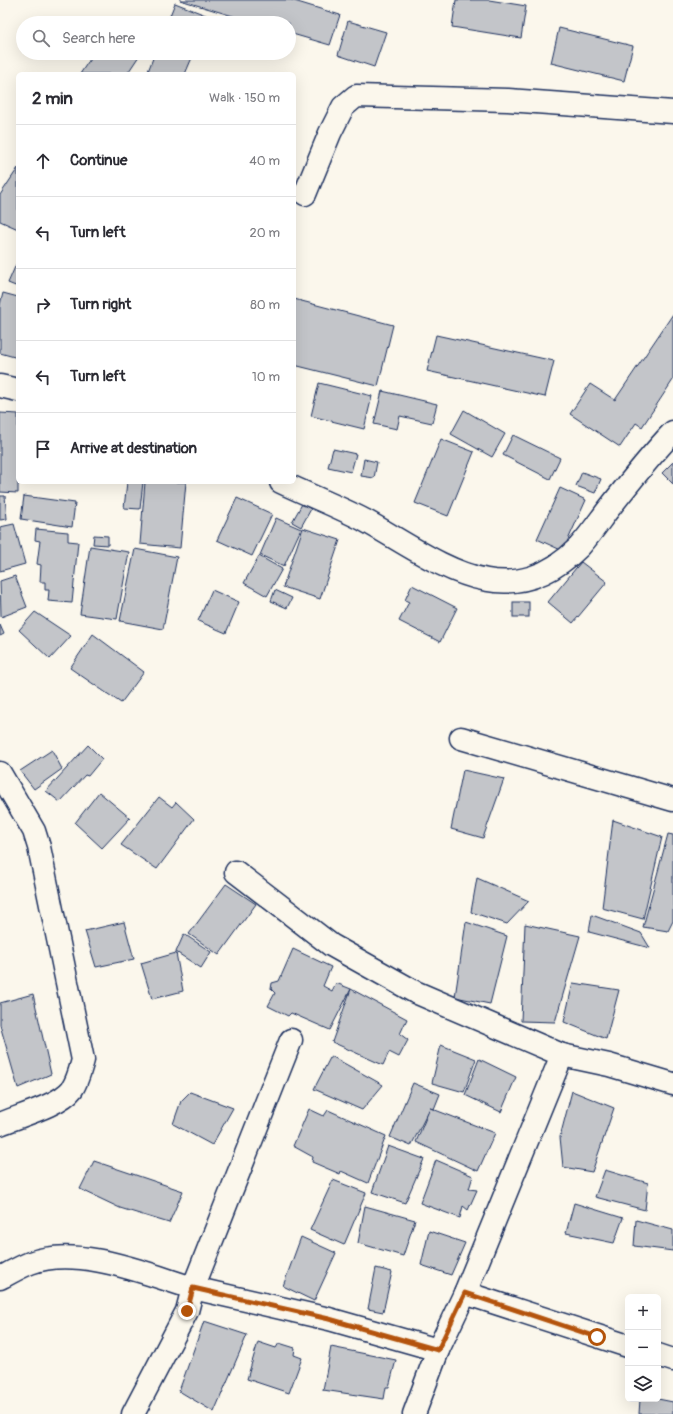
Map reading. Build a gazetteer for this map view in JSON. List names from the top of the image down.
{
  "page": {
    "search": "Search here",
    "heading": ["2 min", "Walk · 150 m"],
    "list": [
      ["Continue", "40 m"],
      ["Turn left", "20 m"],
      ["Turn right", "80 m"],
      ["Turn left", "10 m"],
      "Arrive at destination"
    ],
    "map_buttons": ["+", "−"]
  }
}
